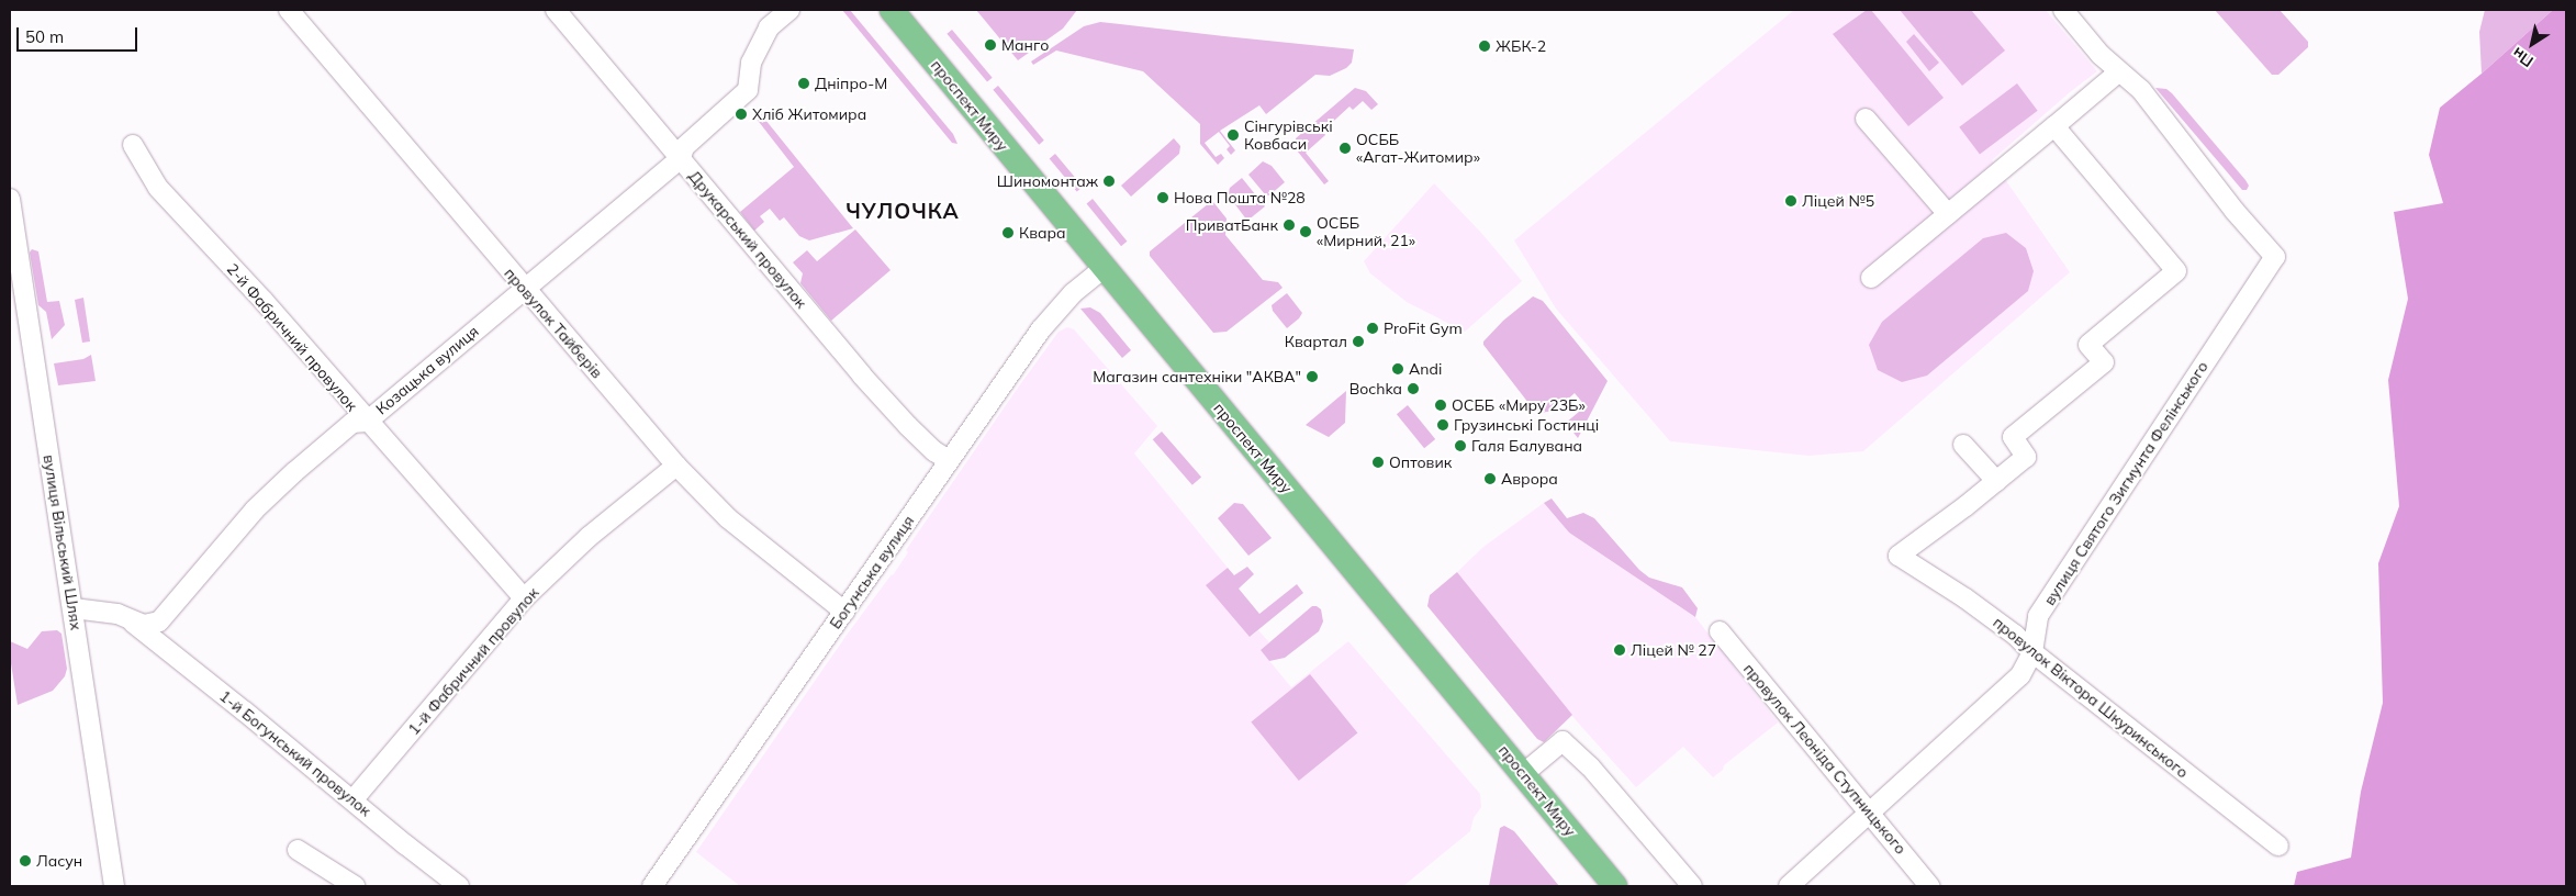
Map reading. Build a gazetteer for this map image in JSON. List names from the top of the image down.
{
  "streets": {
    "main road": ["проспект Миру"],
    "street": [
      "Друкарський провулок",
      "провулок Тайберів",
      "2-й Фабричний провулок",
      "Козацька вулиця",
      "вулиця Святого Зигмунта Фелінського",
      "вулиця Вільський Шлях",
      "Богунська вулиця",
      "1-й Фабричний провулок",
      "провулок Віктора Шкуринського",
      "1-й Богунський провулок",
      "провулок Леоніда Ступницького"
    ]
  },
  "crossings": [
    ["проспект Миру", "Богунська вулиця"],
    ["Друкарський провулок", "Козацька вулиця"],
    ["Друкарський провулок", "Богунська вулиця"],
    ["провулок Тайберів", "Козацька вулиця"],
    ["провулок Тайберів", "Богунська вулиця"],
    ["провулок Тайберів", "1-й Фабричний провулок"],
    ["2-й Фабричний провулок", "Козацька вулиця"],
    ["2-й Фабричний провулок", "1-й Фабричний провулок"],
    ["Козацька вулиця", "вулиця Вільський Шлях"],
    ["Козацька вулиця", "1-й Богунський провулок"],
    ["вулиця Святого Зигмунта Фелінського", "провулок Віктора Шкуринського"],
    ["вулиця Святого Зигмунта Фелінського", "провулок Леоніда Ступницького"],
    ["1-й Фабричний провулок", "1-й Богунський провулок"]
  ],
  "districts": ["ЧУЛОЧКА"],
  "places": [
    "Манго",
    "ЖБК-2",
    "Дніпро-М",
    "Хліб Житомира",
    "Сінгурівські Ковбаси",
    "ОСББ «Агат-Житомир»",
    "Шиномонтаж",
    "Нова Пошта №28",
    "Ліцей №5",
    "ПриватБанк",
    "ОСББ «Мирний, 21»",
    "Квара",
    "ProFit Gym",
    "Квартал",
    "Andi",
    "Магазин сантехніки \"АКВА\"",
    "Bochka",
    "ОСББ «Миру 23Б»",
    "Грузинські Гостинці",
    "Галя Балувана",
    "Оптовик",
    "Аврора",
    "Ліцей № 27",
    "Ласун"
  ],
  "scale_bar": "50 m",
  "north": "bottom left"
}
